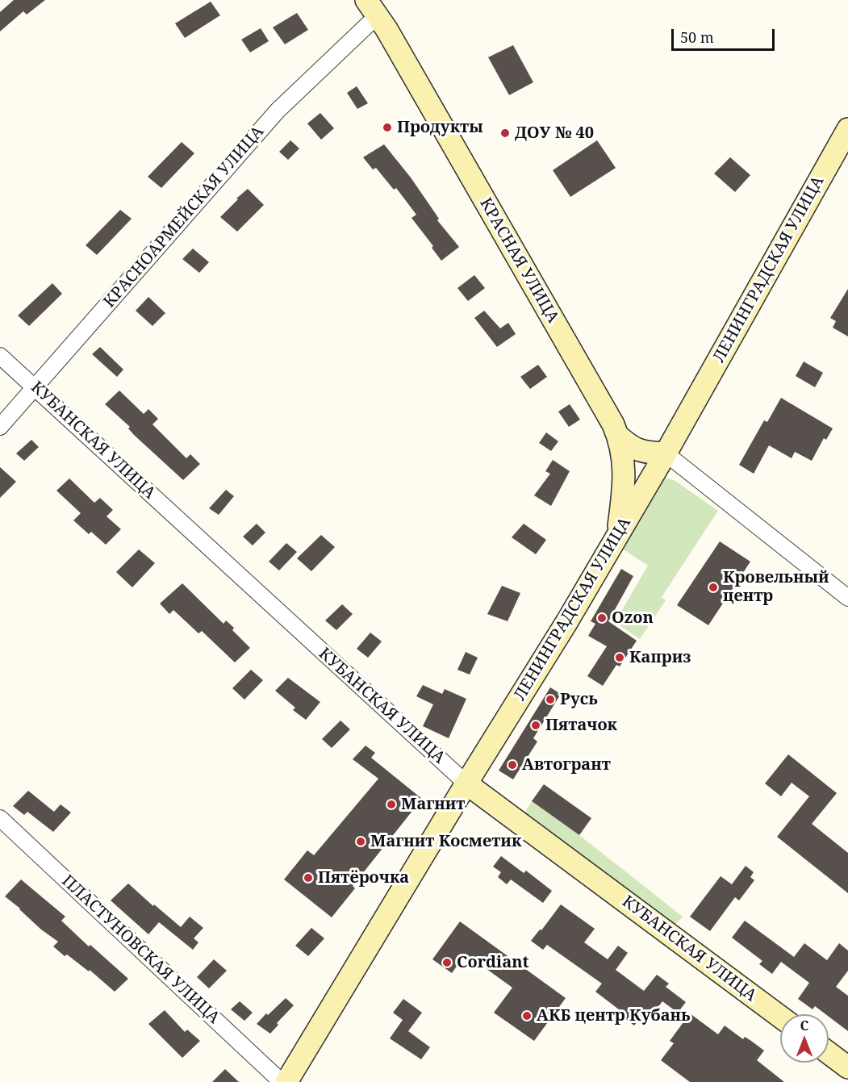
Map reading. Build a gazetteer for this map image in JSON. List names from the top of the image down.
{
  "streets": {
    "main road": ["КРАСНАЯ УЛИЦА", "ЛЕНИНГРАДСКАЯ УЛИЦА", "КУБАНСКАЯ УЛИЦА"],
    "street": ["КРАСНОАРМЕЙСКАЯ УЛИЦА", "ПЛАСТУНОВСКАЯ УЛИЦА"]
  },
  "crossings": [
    ["КРАСНОАРМЕЙСКАЯ УЛИЦА", "КРАСНАЯ УЛИЦА"],
    ["КРАСНОАРМЕЙСКАЯ УЛИЦА", "КУБАНСКАЯ УЛИЦА"],
    ["КРАСНАЯ УЛИЦА", "ЛЕНИНГРАДСКАЯ УЛИЦА"],
    ["ЛЕНИНГРАДСКАЯ УЛИЦА", "КУБАНСКАЯ УЛИЦА"]
  ],
  "places": [
    "Продукты",
    "ДОУ № 40",
    "Кровельный центр",
    "Ozon",
    "Каприз",
    "Русь",
    "Пятачок",
    "Автогрант",
    "Магнит",
    "Магнит Косметик",
    "Пятёрочка",
    "Cordiant",
    "АКБ центр Кубань"
  ],
  "scale_bar": "50 m",
  "north": "top"
}
